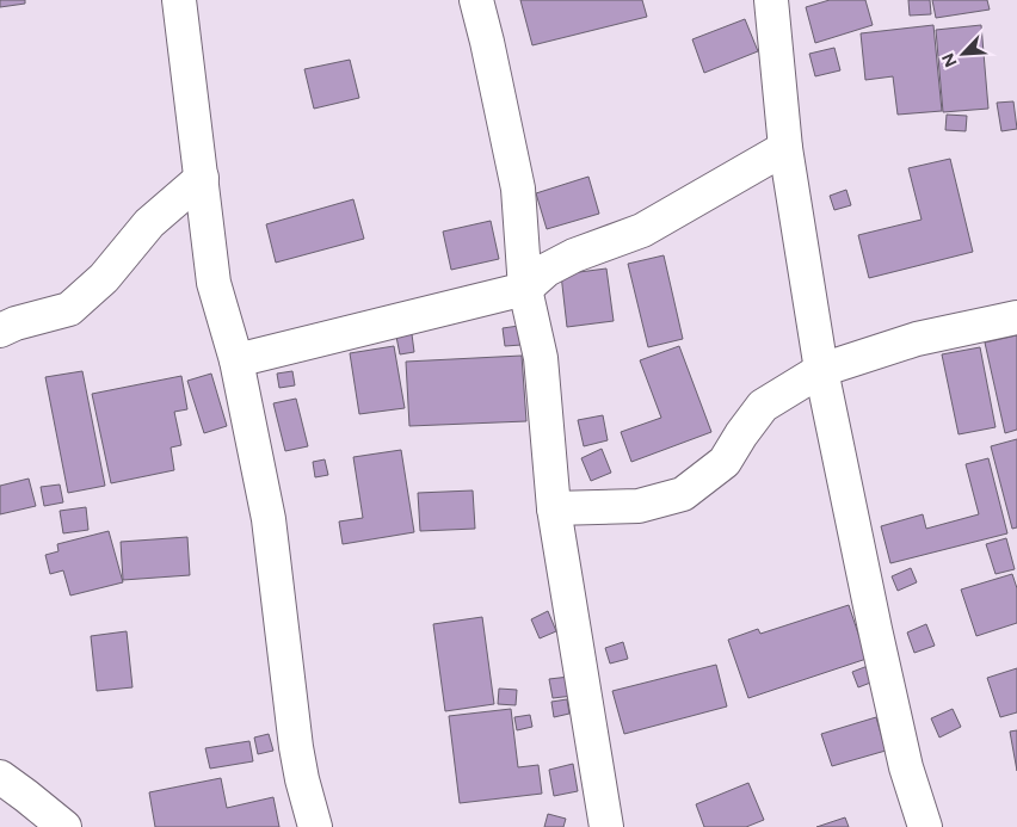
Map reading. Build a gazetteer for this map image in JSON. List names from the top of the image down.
{
  "north": "bottom left"
}
